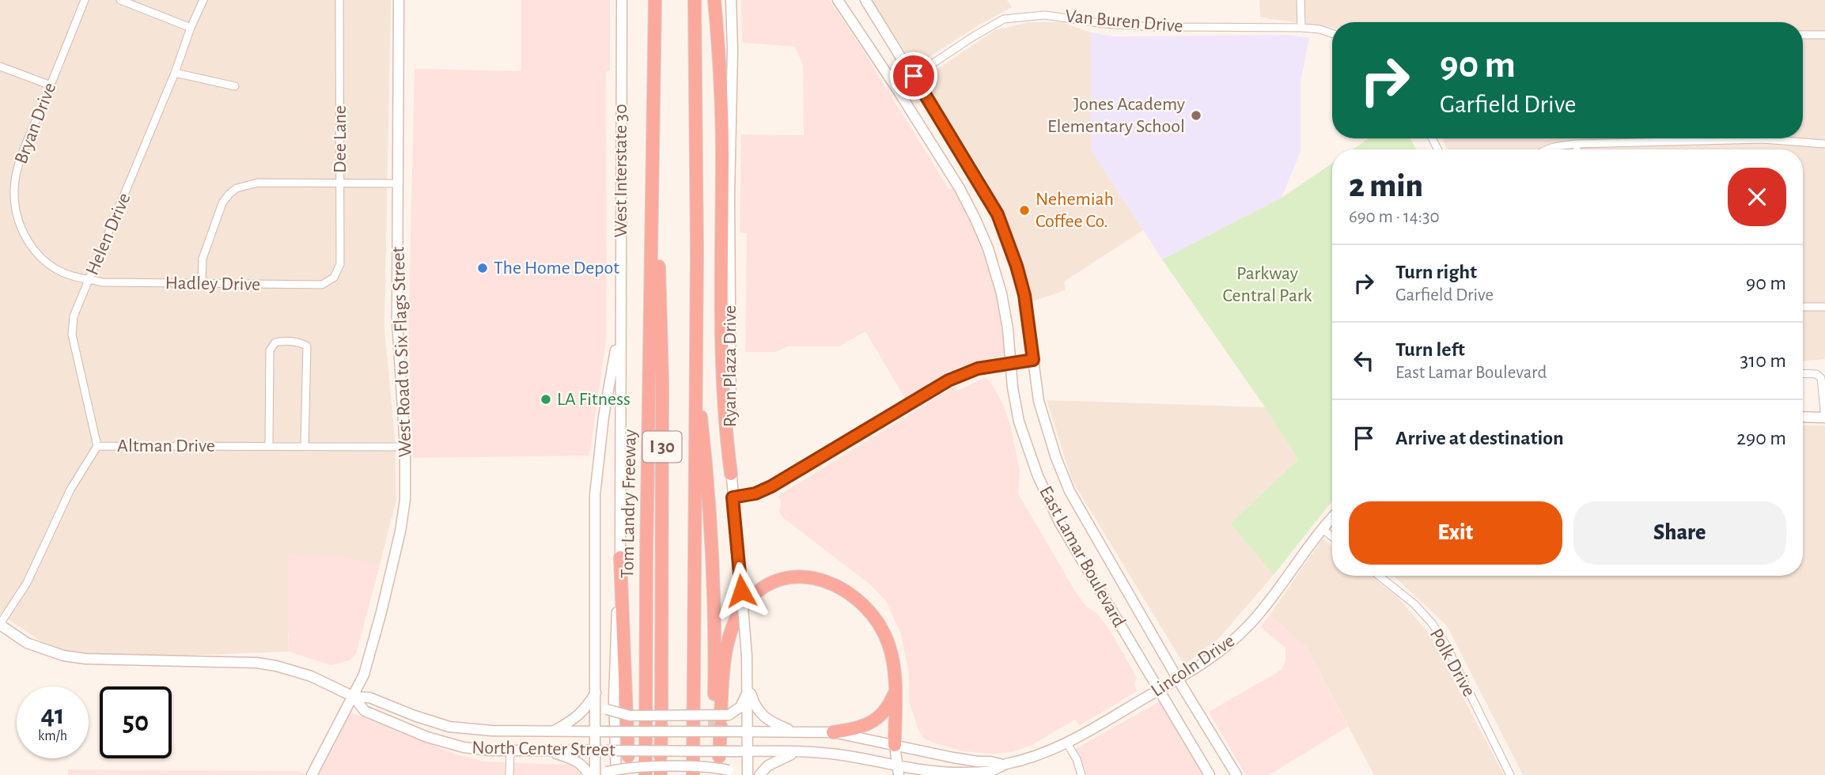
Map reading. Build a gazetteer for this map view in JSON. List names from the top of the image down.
{
  "streets": {
    "highway": ["I 30", "Tom Landry Freeway"],
    "main road": [
      "West Interstate 30",
      "West Road to Six Flags Street",
      "Ryan Plaza Drive",
      "East Lamar Boulevard",
      "Lincoln Drive",
      "North Center Street"
    ],
    "street": [
      "Van Buren Drive",
      "Bryan Drive",
      "Dee Lane",
      "Helen Drive",
      "Hadley Drive",
      "Altman Drive",
      "Polk Drive"
    ]
  },
  "crossings": [
    ["Van Buren Drive", "East Lamar Boulevard"],
    ["Bryan Drive", "Helen Drive"],
    ["Bryan Drive", "Hadley Drive"],
    ["Dee Lane", "Hadley Drive"],
    ["Helen Drive", "Hadley Drive"],
    ["Helen Drive", "Altman Drive"],
    ["West Road to Six Flags Street", "Altman Drive"],
    ["West Road to Six Flags Street", "North Center Street"],
    ["Ryan Plaza Drive", "Lincoln Drive"],
    ["Ryan Plaza Drive", "North Center Street"],
    ["Altman Drive", "North Center Street"],
    ["I 30", "Tom Landry Freeway"],
    ["East Lamar Boulevard", "Lincoln Drive"],
    ["Lincoln Drive", "North Center Street"]
  ],
  "parks": ["Parkway Central Park"],
  "places": [
    "Jones Academy Elementary School",
    "Nehemiah Coffee Co.",
    "The Home Depot",
    "LA Fitness"
  ],
  "page": {
    "turn": ["90 m", "Garfield Drive"],
    "heading": ["2 min", "690 m · 14:30"],
    "list": [
      {
        "name": "Turn right",
        "note": "Garfield Drive",
        "value": "90 m"
      },
      {
        "name": "Turn left",
        "note": "East Lamar Boulevard",
        "value": "310 m"
      },
      {
        "name": "Arrive at destination",
        "value": "290 m"
      }
    ],
    "buttons": ["Exit", "Share"],
    "speed": "41 km/h",
    "limit": "50"
  }
}
